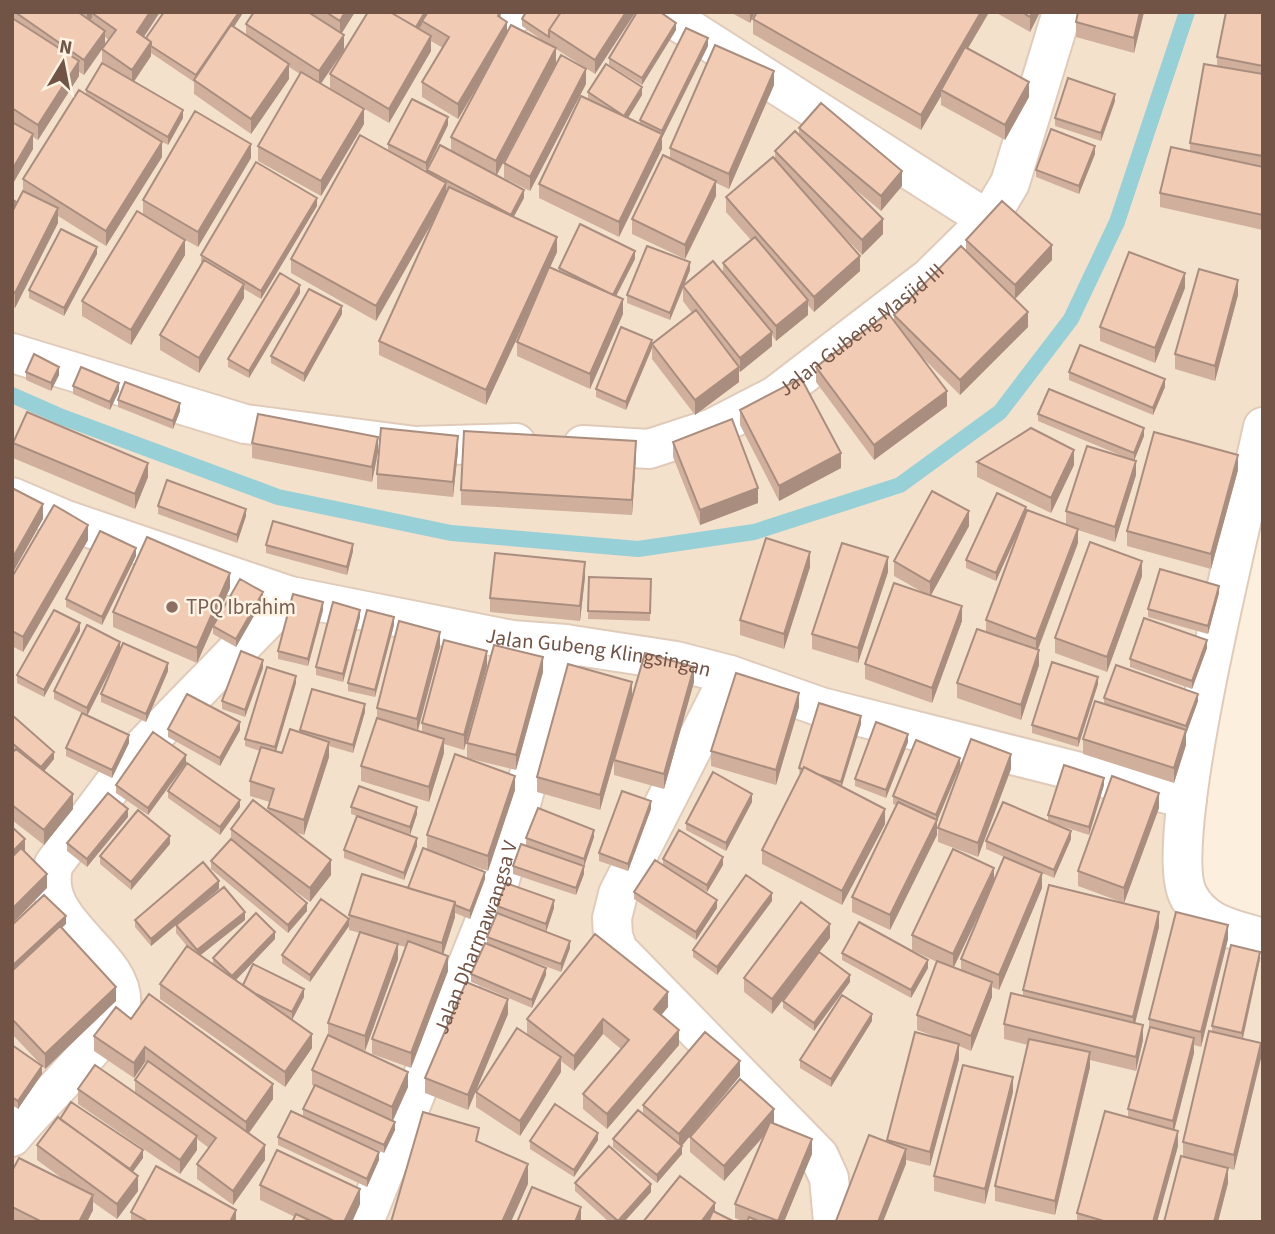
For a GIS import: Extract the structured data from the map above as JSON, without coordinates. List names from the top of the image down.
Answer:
{
  "streets": {
    "street": ["Jalan Gubeng Masjid III", "Jalan Gubeng Klingsingan", "Jalan Dharmawangsa V"]
  },
  "crossings": [
    ["Jalan Gubeng Klingsingan", "Jalan Dharmawangsa V"]
  ],
  "places": ["TPQ Ibrahim"],
  "north": "top"
}
